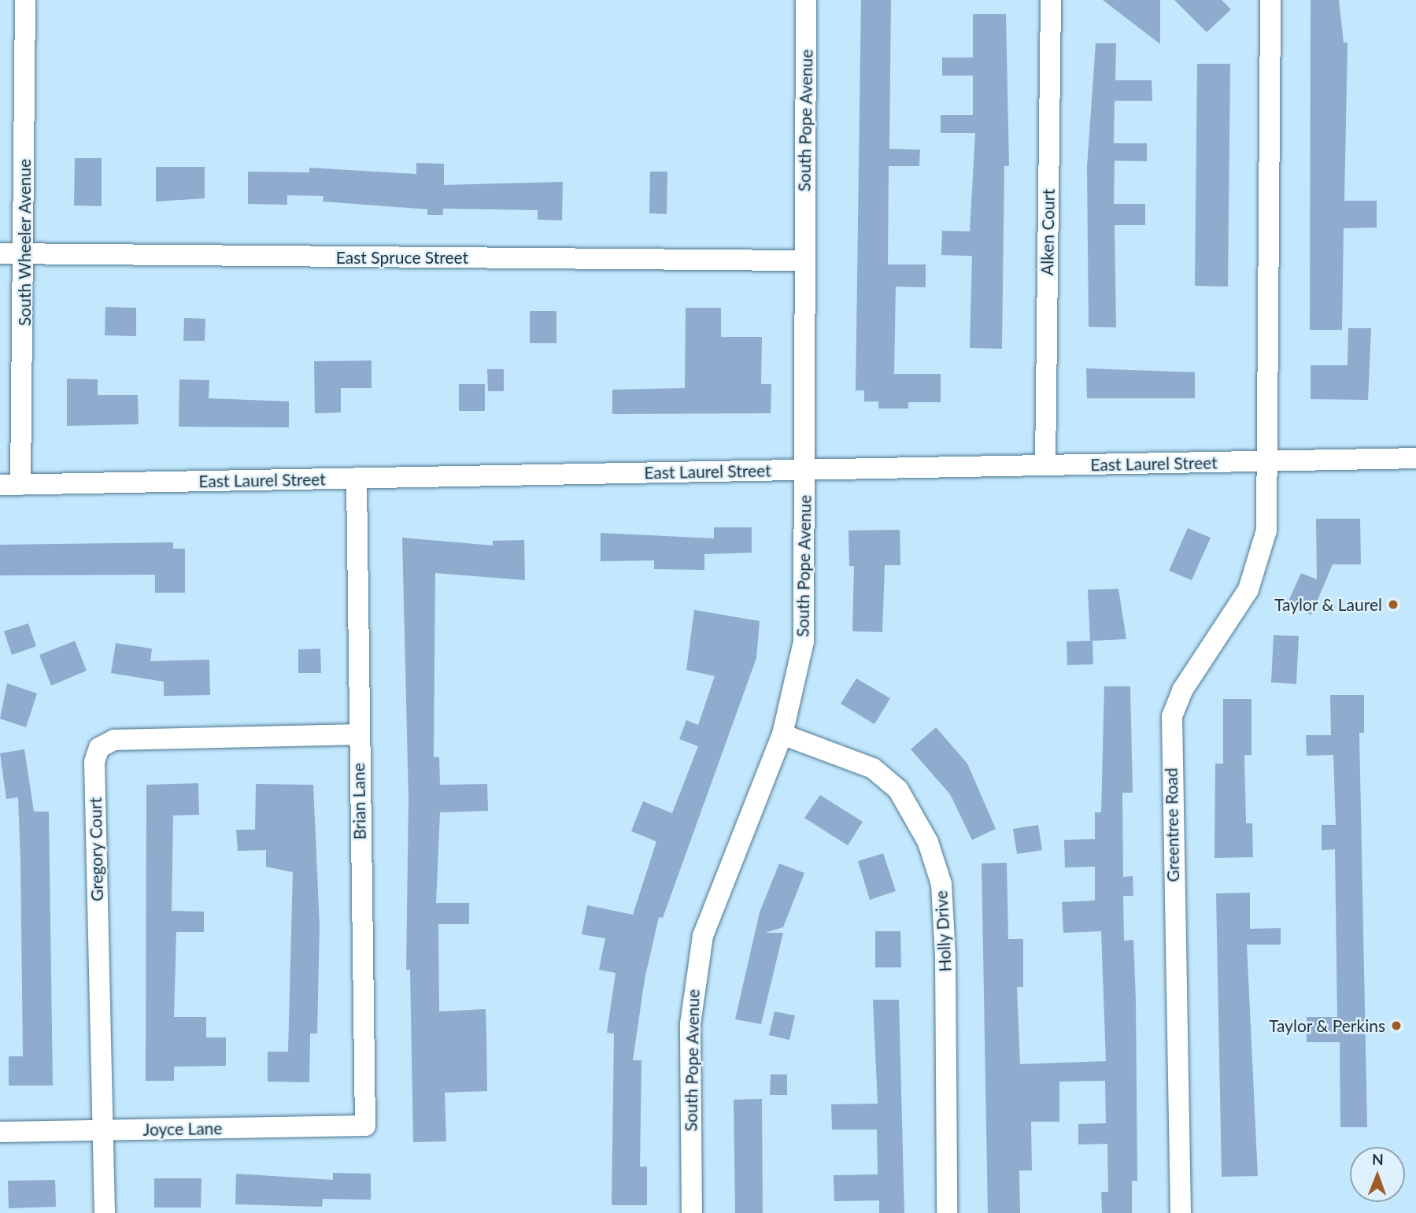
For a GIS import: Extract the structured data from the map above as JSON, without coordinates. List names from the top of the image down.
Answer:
{
  "streets": {
    "street": [
      "South Pope Avenue",
      "Alken Court",
      "South Wheeler Avenue",
      "East Spruce Street",
      "East Laurel Street",
      "Brian Lane",
      "Greentree Road",
      "Gregory Court",
      "Holly Drive",
      "Joyce Lane"
    ]
  },
  "crossings": [
    ["South Pope Avenue", "East Spruce Street"],
    ["South Pope Avenue", "East Laurel Street"],
    ["South Pope Avenue", "Holly Drive"],
    ["Alken Court", "East Laurel Street"],
    ["South Wheeler Avenue", "East Spruce Street"],
    ["South Wheeler Avenue", "East Laurel Street"],
    ["East Laurel Street", "Brian Lane"],
    ["East Laurel Street", "Greentree Road"],
    ["Brian Lane", "Gregory Court"],
    ["Brian Lane", "Joyce Lane"],
    ["Gregory Court", "Joyce Lane"]
  ],
  "places": ["Taylor & Laurel", "Taylor & Perkins"],
  "north": "top"
}
